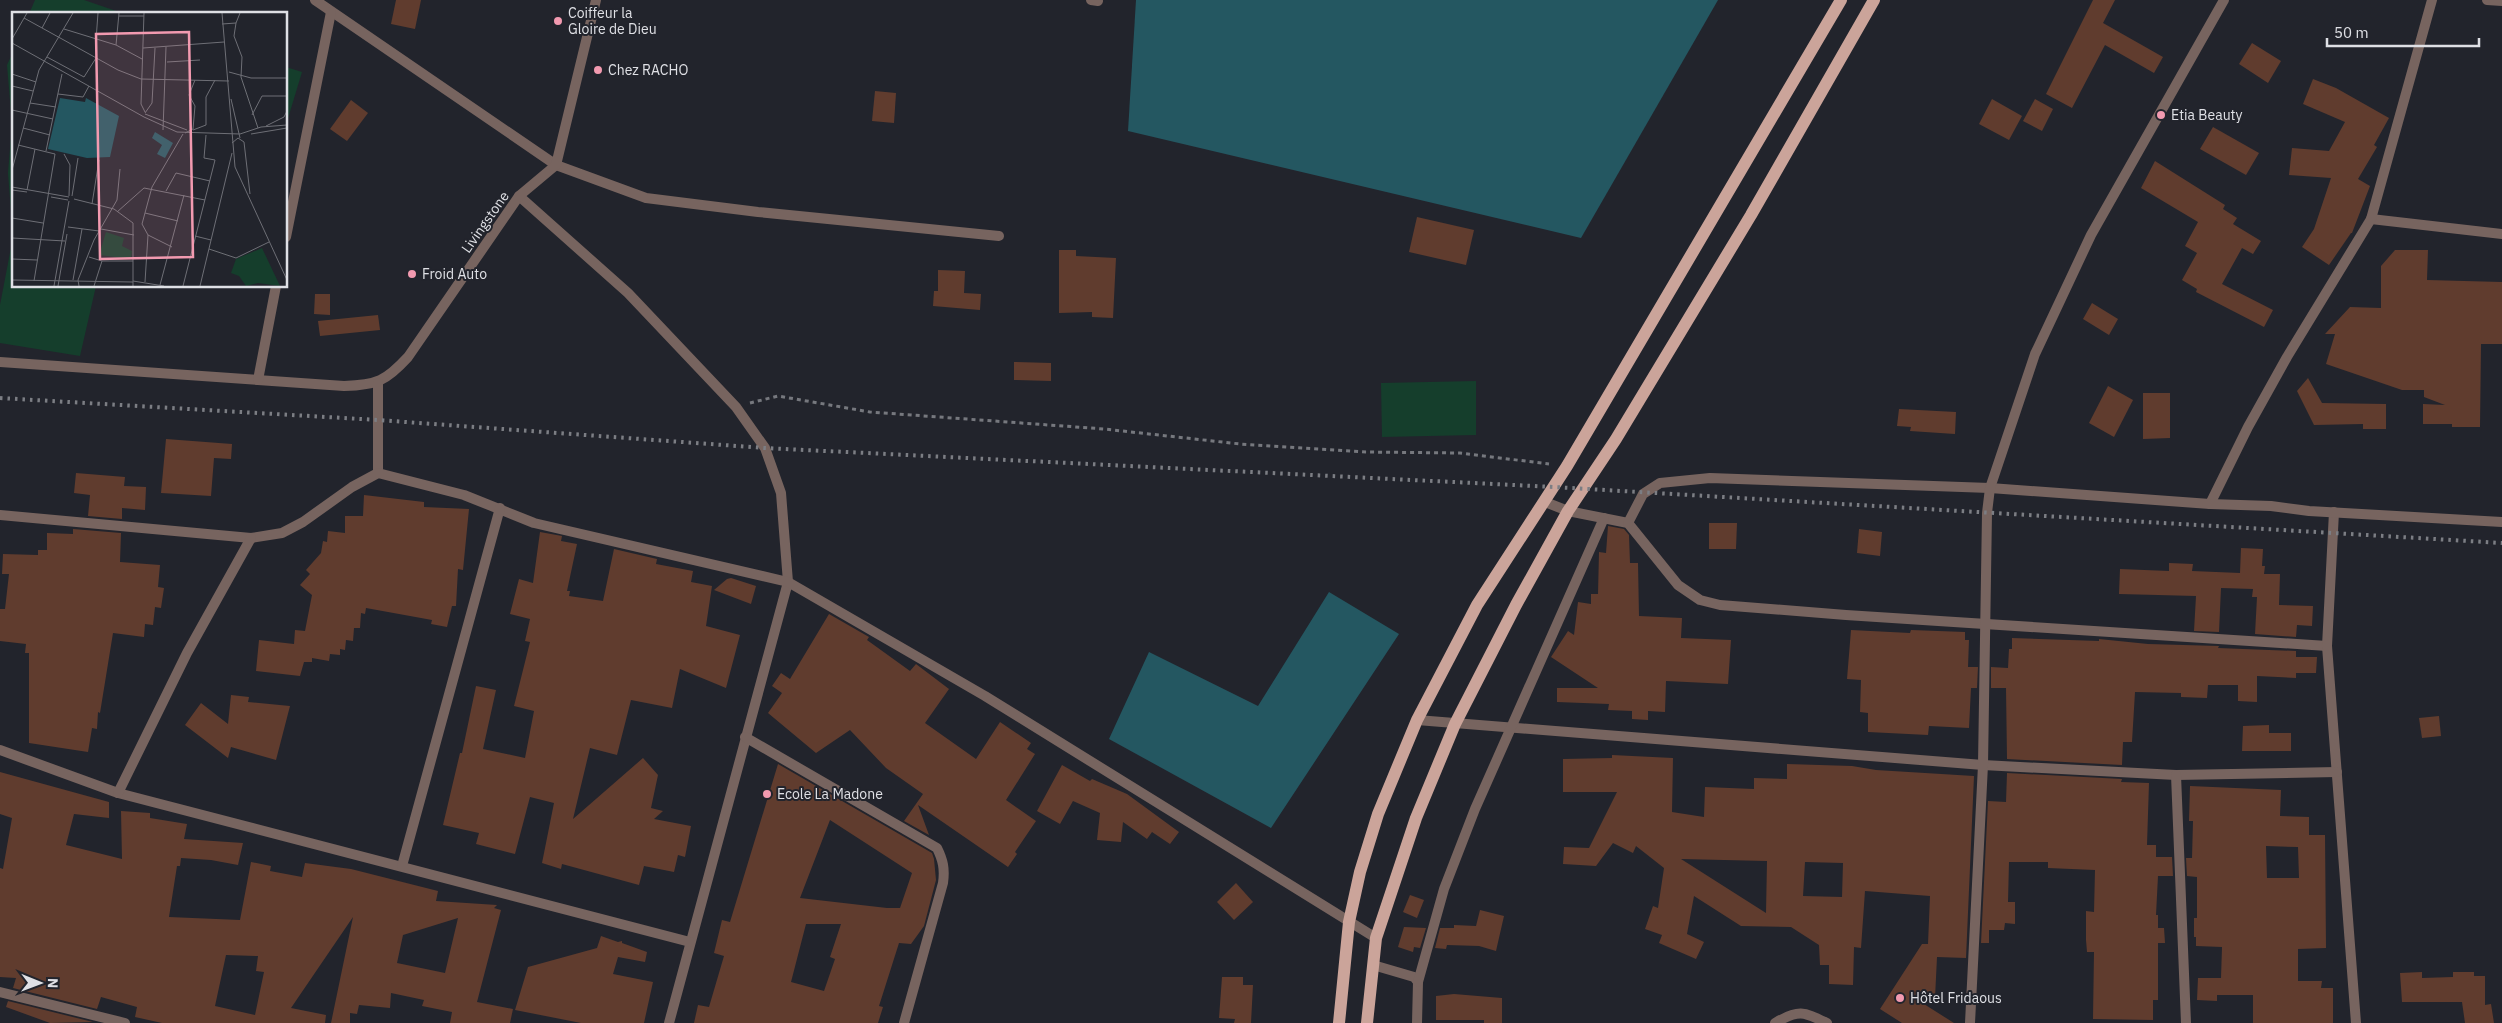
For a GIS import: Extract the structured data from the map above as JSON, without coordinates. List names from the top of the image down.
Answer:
{
  "streets": {
    "street": ["Livingstone"]
  },
  "places": [
    "Coiffeur la Gloire de Dieu",
    "Chez RACHO",
    "Etia Beauty",
    "Froid Auto",
    "Ecole La Madone",
    "Hôtel Fridaous"
  ],
  "scale_bar": "50 m",
  "north": "right"
}
